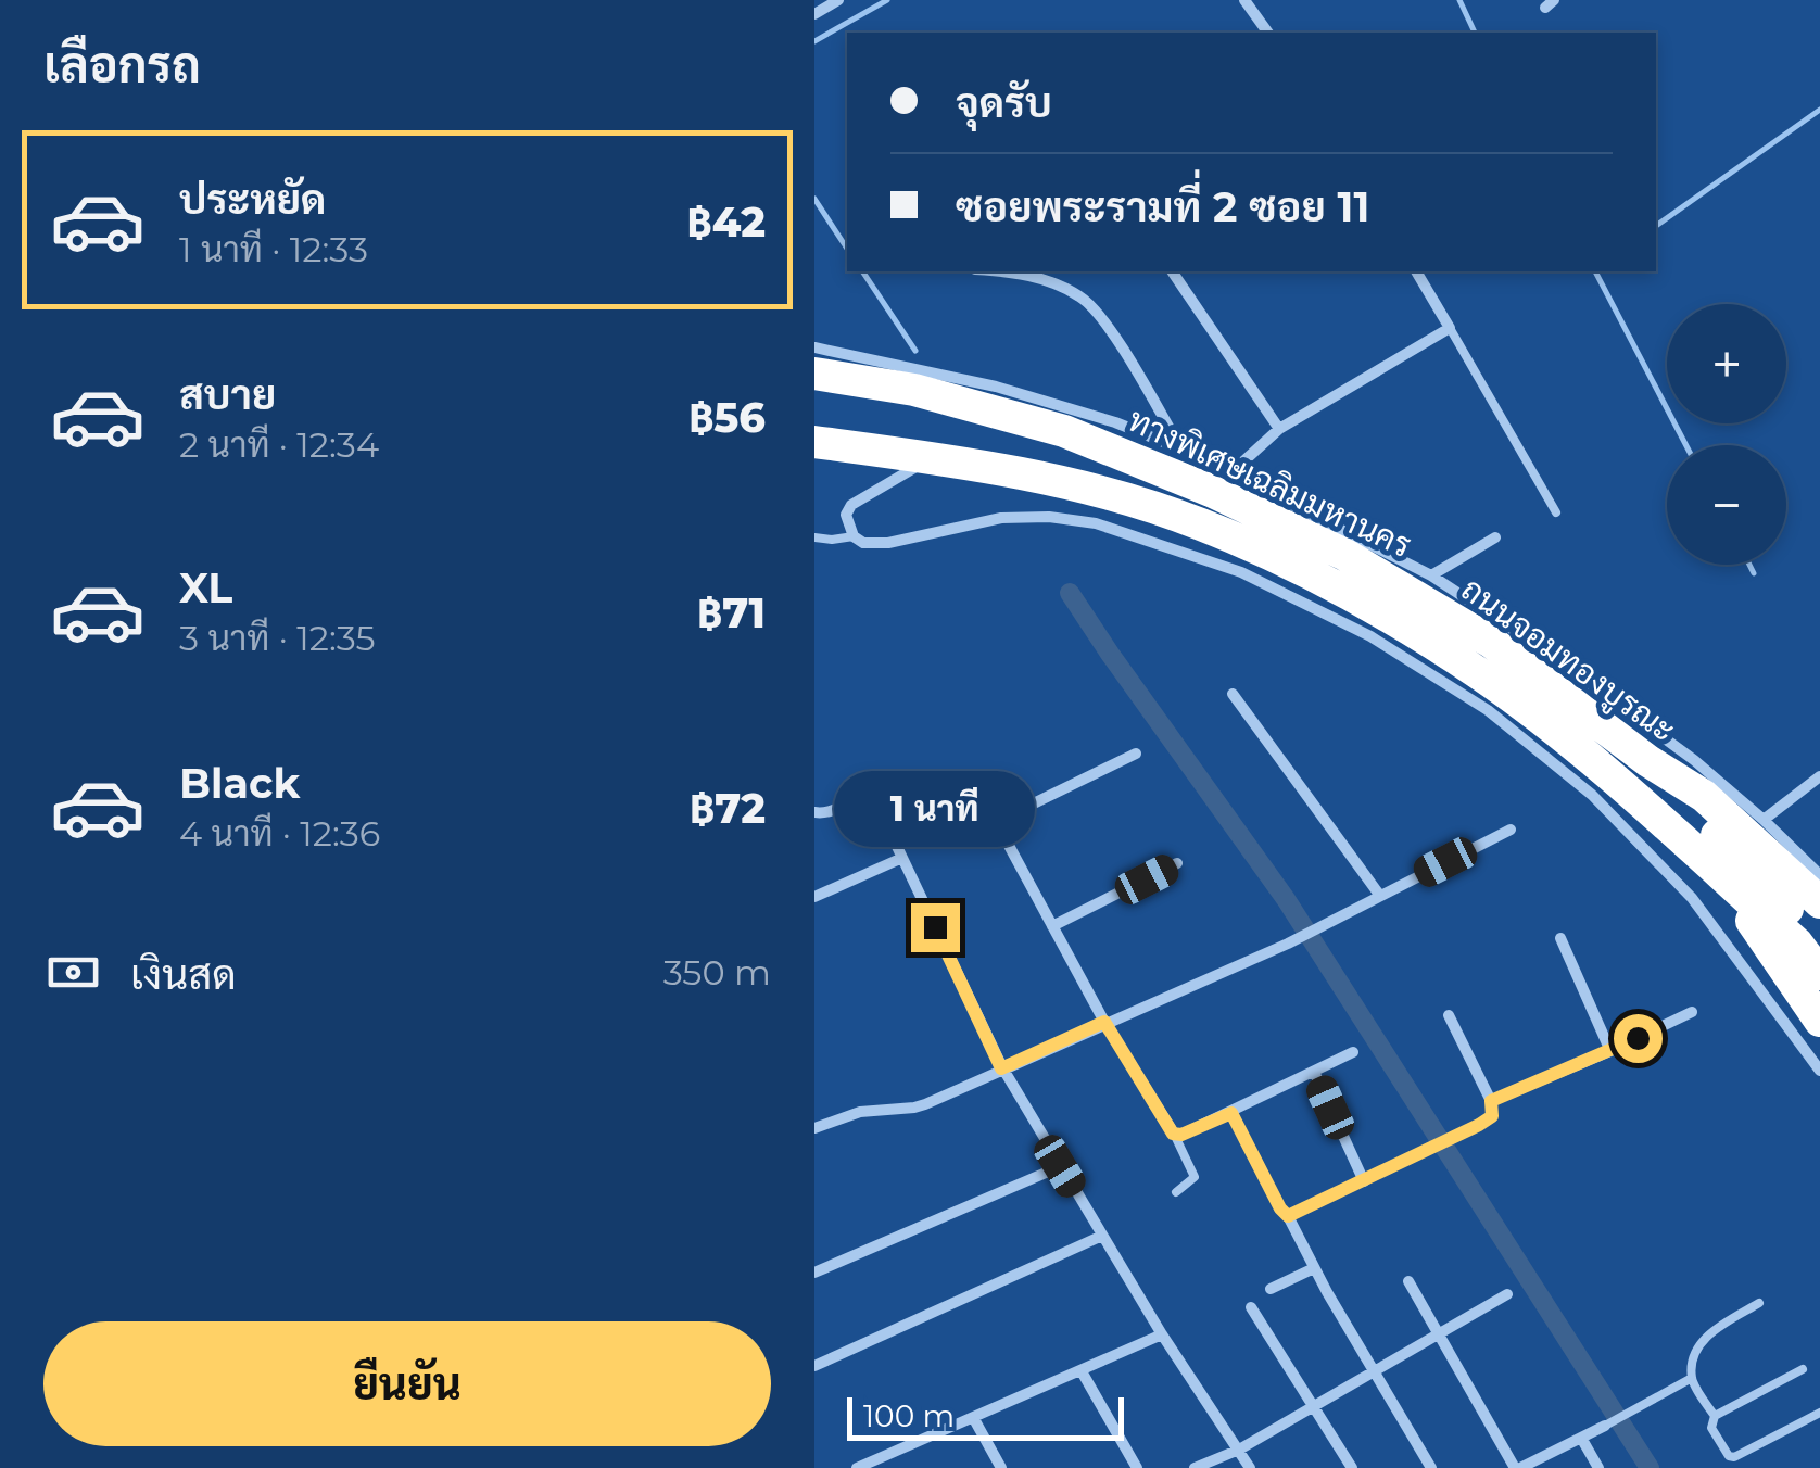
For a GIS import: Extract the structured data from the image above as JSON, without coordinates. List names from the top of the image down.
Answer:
{
  "streets": {
    "highway": ["ทางพิเศษเฉลิมมหานคร"],
    "street": ["ถนนจอมทองบูรณะ"]
  },
  "crossings": [
    ["ทางพิเศษเฉลิมมหานคร", "ถนนจอมทองบูรณะ"]
  ],
  "scale_bar": "100 m",
  "page": {
    "heading": "เลือกรถ",
    "banner": ["จุดรับ", "ซอยพระรามที่ 2 ซอย 11"],
    "list": [
      {
        "name": "ประหยัด",
        "note": "1 นาที · 12:33",
        "value": "฿42"
      },
      {
        "name": "สบาย",
        "note": "2 นาที · 12:34",
        "value": "฿56"
      },
      {
        "name": "XL",
        "note": "3 นาที · 12:35",
        "value": "฿71"
      },
      {
        "name": "Black",
        "note": "4 นาที · 12:36",
        "value": "฿72"
      }
    ],
    "map_buttons": ["+", "−"],
    "bubble": "1 นาที",
    "pay": ["เงินสด", "350 m"],
    "buttons": "ยืนยัน",
    "scale": "100 m"
  }
}
